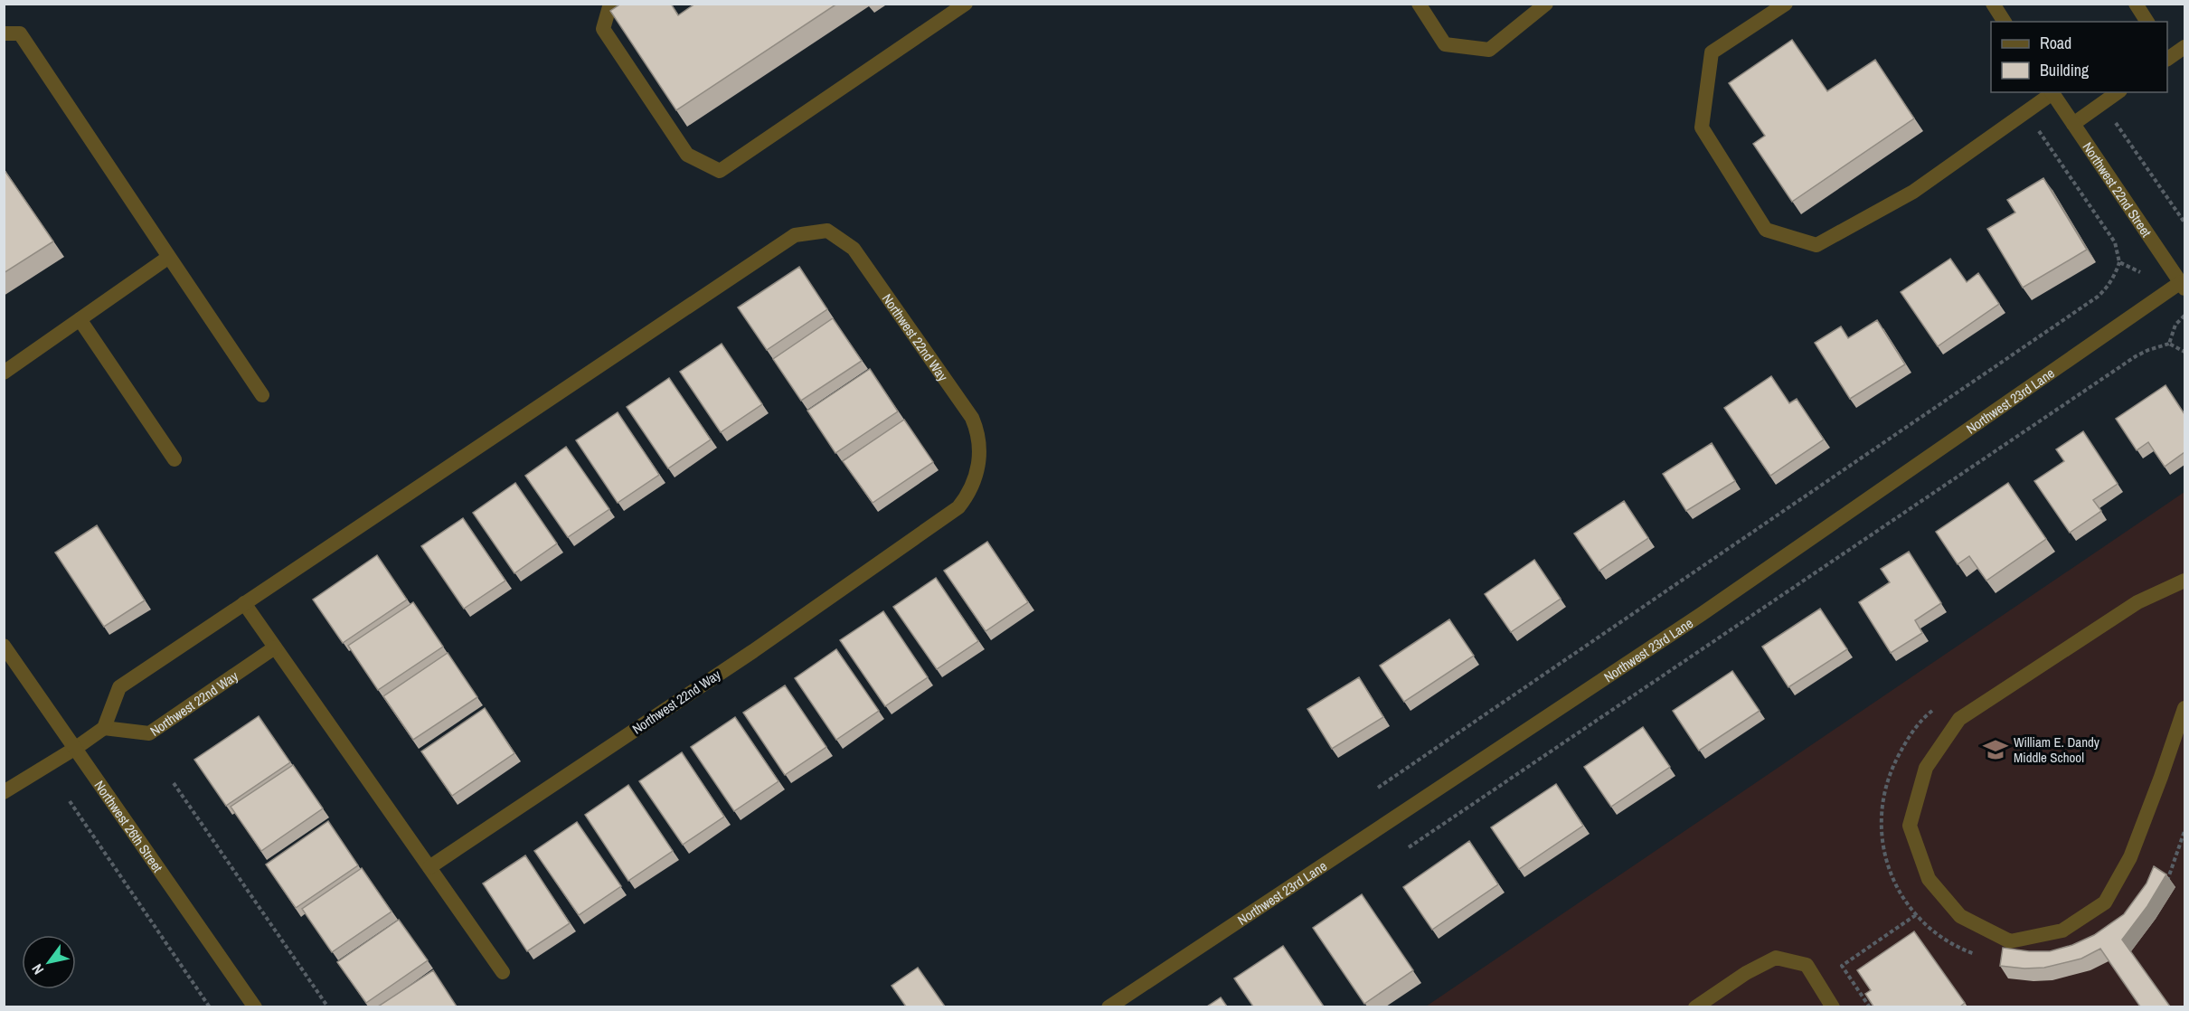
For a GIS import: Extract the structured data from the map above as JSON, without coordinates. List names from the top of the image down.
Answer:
{
  "streets": {
    "street": [
      "Northwest 22nd Street",
      "Northwest 22nd Way",
      "Northwest 23rd Lane",
      "Northwest 26th Street"
    ]
  },
  "crossings": [
    ["Northwest 22nd Street", "Northwest 23rd Lane"]
  ],
  "places": {
    "school or university": ["William E. Dandy Middle School"]
  },
  "legend": ["Road", "Building"],
  "north": "bottom left"
}
